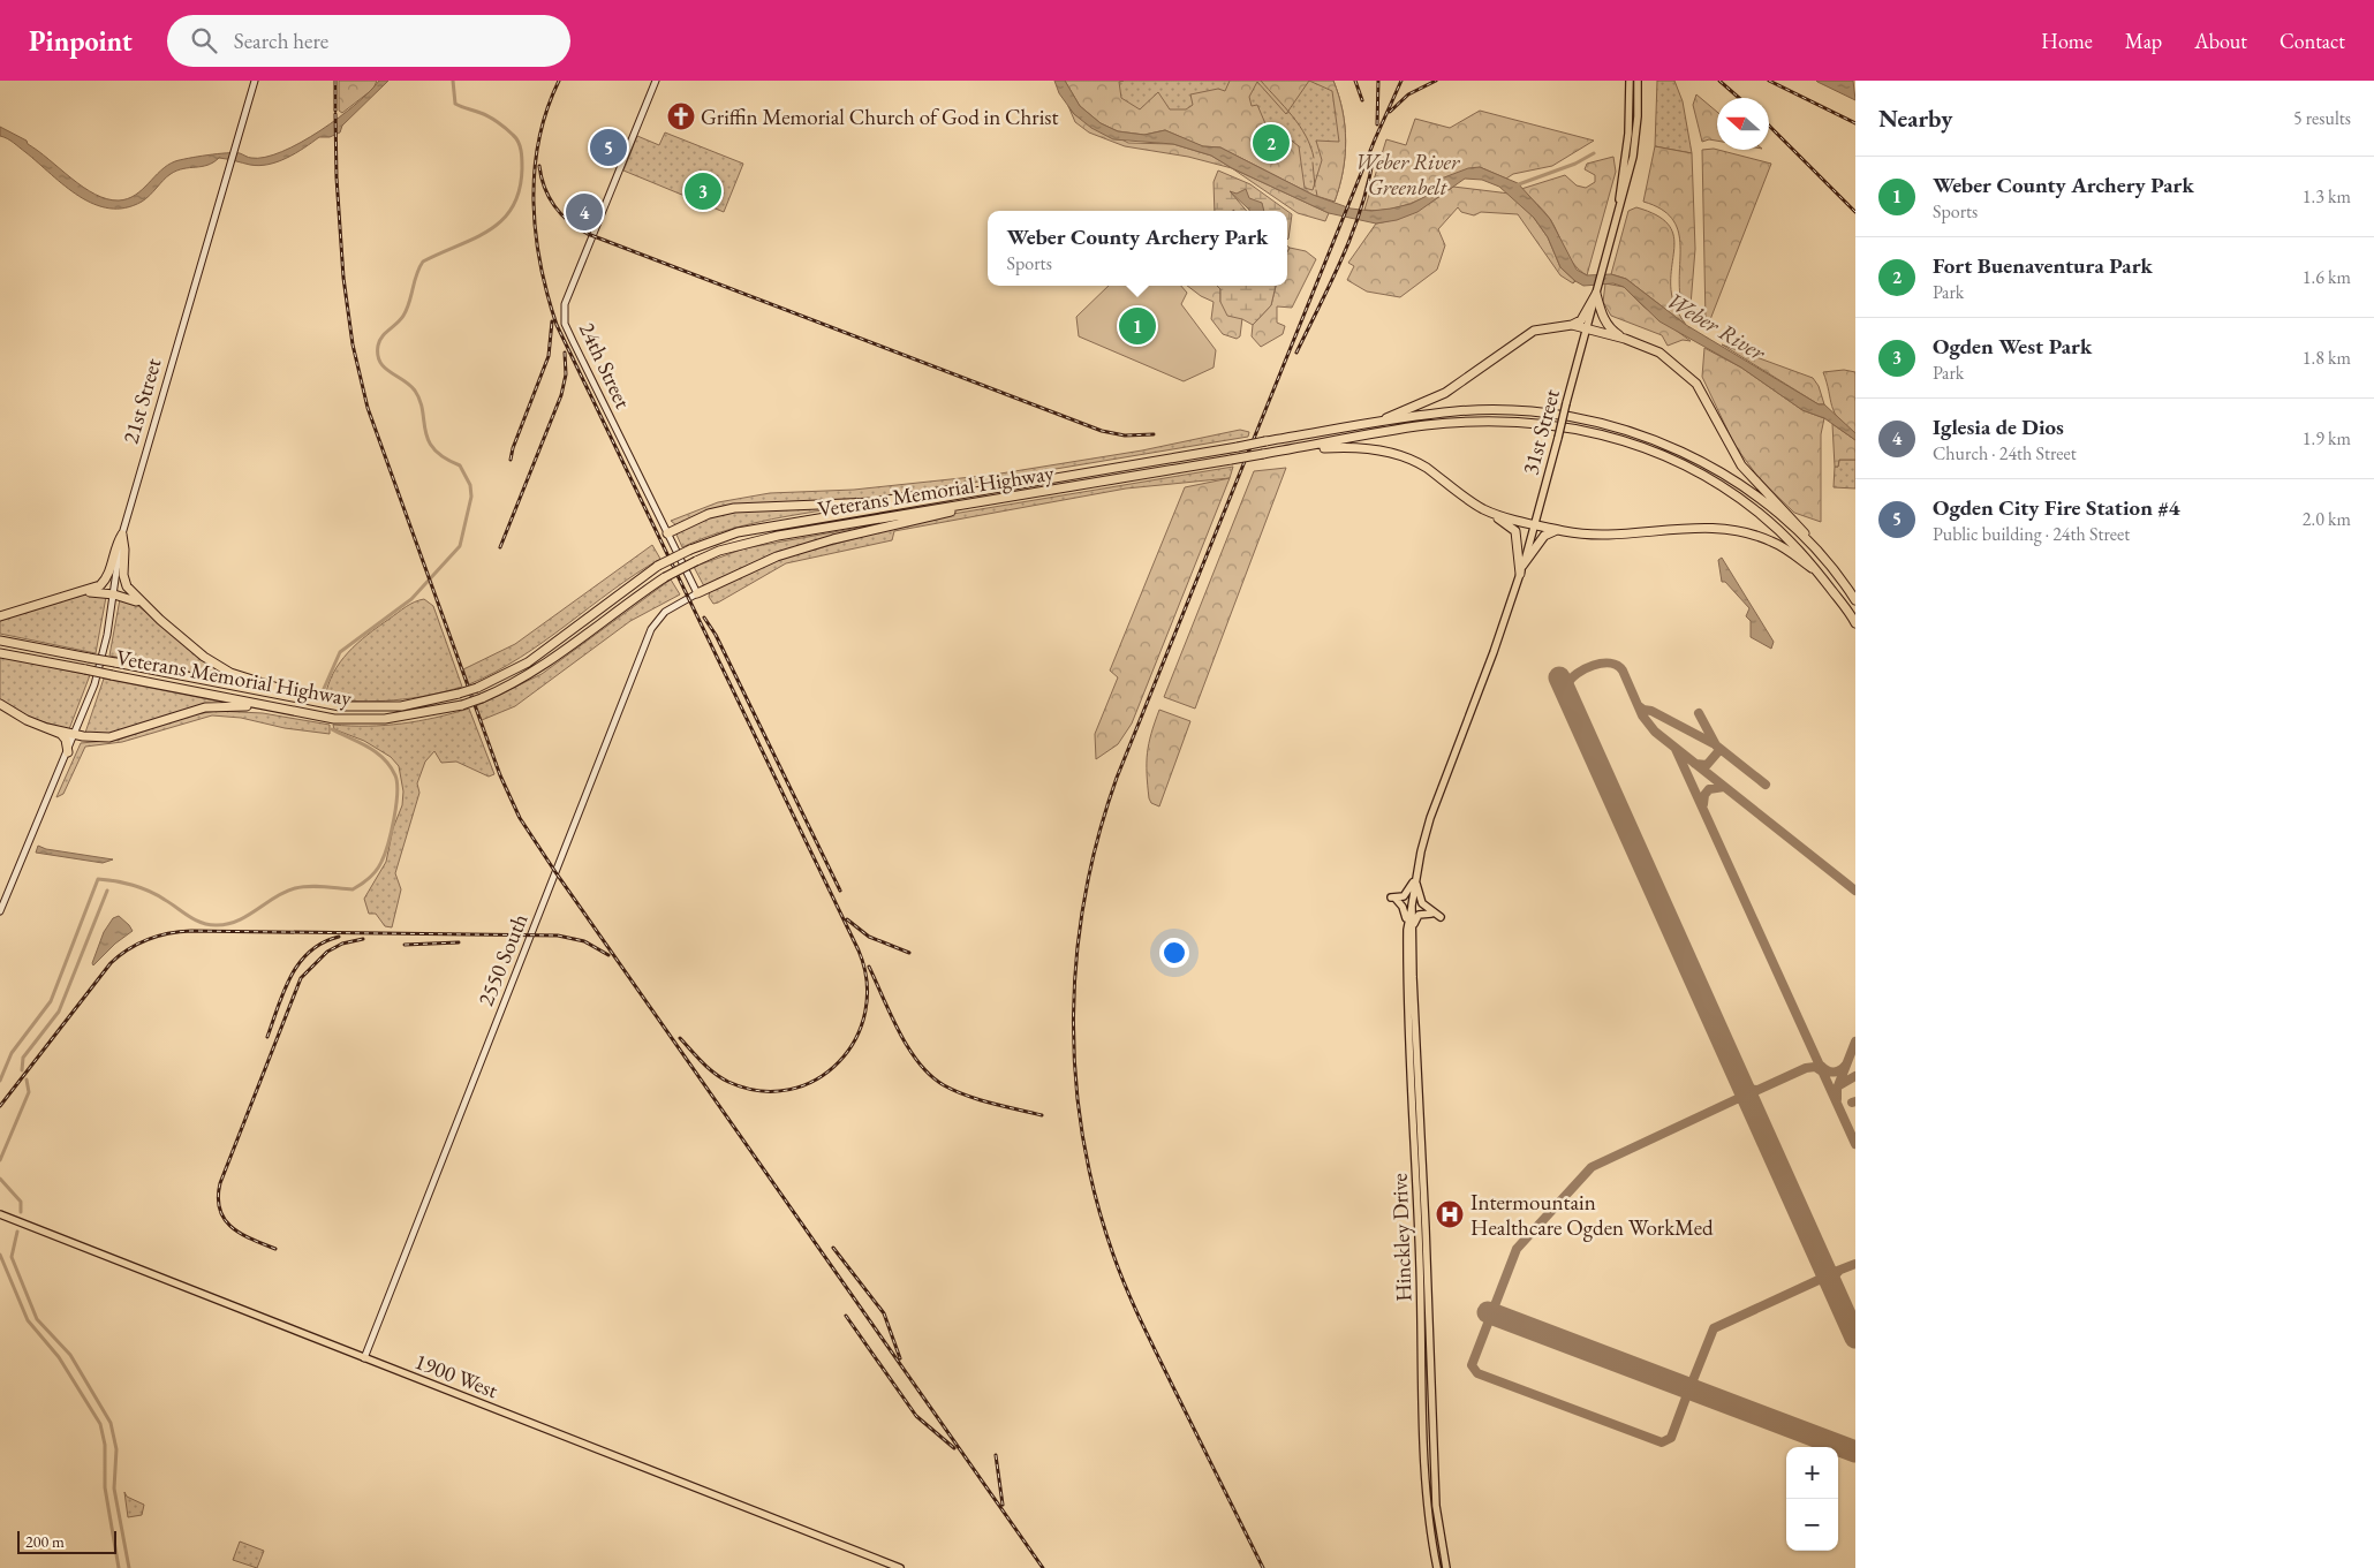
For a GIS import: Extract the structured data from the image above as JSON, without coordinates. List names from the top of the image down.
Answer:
{
  "streets": {
    "highway": ["Veterans Memorial Highway"],
    "main road": [
      "24th Street",
      "21st Street",
      "31st Street",
      "2550 South",
      "Hinckley Drive",
      "1900 West"
    ]
  },
  "crossings": [
    ["24th Street", "2550 South"],
    ["31st Street", "Hinckley Drive"],
    ["2550 South", "1900 West"]
  ],
  "water": ["Weber River"],
  "parks": ["Weber River Greenbelt"],
  "places": {
    "church": ["Griffin Memorial Church of God in Christ"],
    "hospital": ["Intermountain Healthcare Ogden WorkMed"]
  },
  "scale_bar": "200 m",
  "north": "left",
  "page": {
    "header": "Pinpoint",
    "search": "Search here",
    "nav": [
      "Home",
      "Map",
      "About",
      "Contact"
    ],
    "heading": ["Nearby", "5 results"],
    "pins": [
      "2",
      "5",
      "3",
      "4",
      "1"
    ],
    "list": [
      {
        "mark": "1",
        "name": "Weber County Archery Park",
        "note": "Sports",
        "value": "1.3 km"
      },
      {
        "mark": "2",
        "name": "Fort Buenaventura Park",
        "note": "Park",
        "value": "1.6 km"
      },
      {
        "mark": "3",
        "name": "Ogden West Park",
        "note": "Park",
        "value": "1.8 km"
      },
      {
        "mark": "4",
        "name": "Iglesia de Dios",
        "note": "Church · 24th Street",
        "value": "1.9 km"
      },
      {
        "mark": "5",
        "name": "Ogden City Fire Station #4",
        "note": "Public building · 24th Street",
        "value": "2.0 km"
      }
    ],
    "popup": ["Weber County Archery Park", "Sports"],
    "map_buttons": ["+", "−"],
    "scale": "200 m"
  }
}
